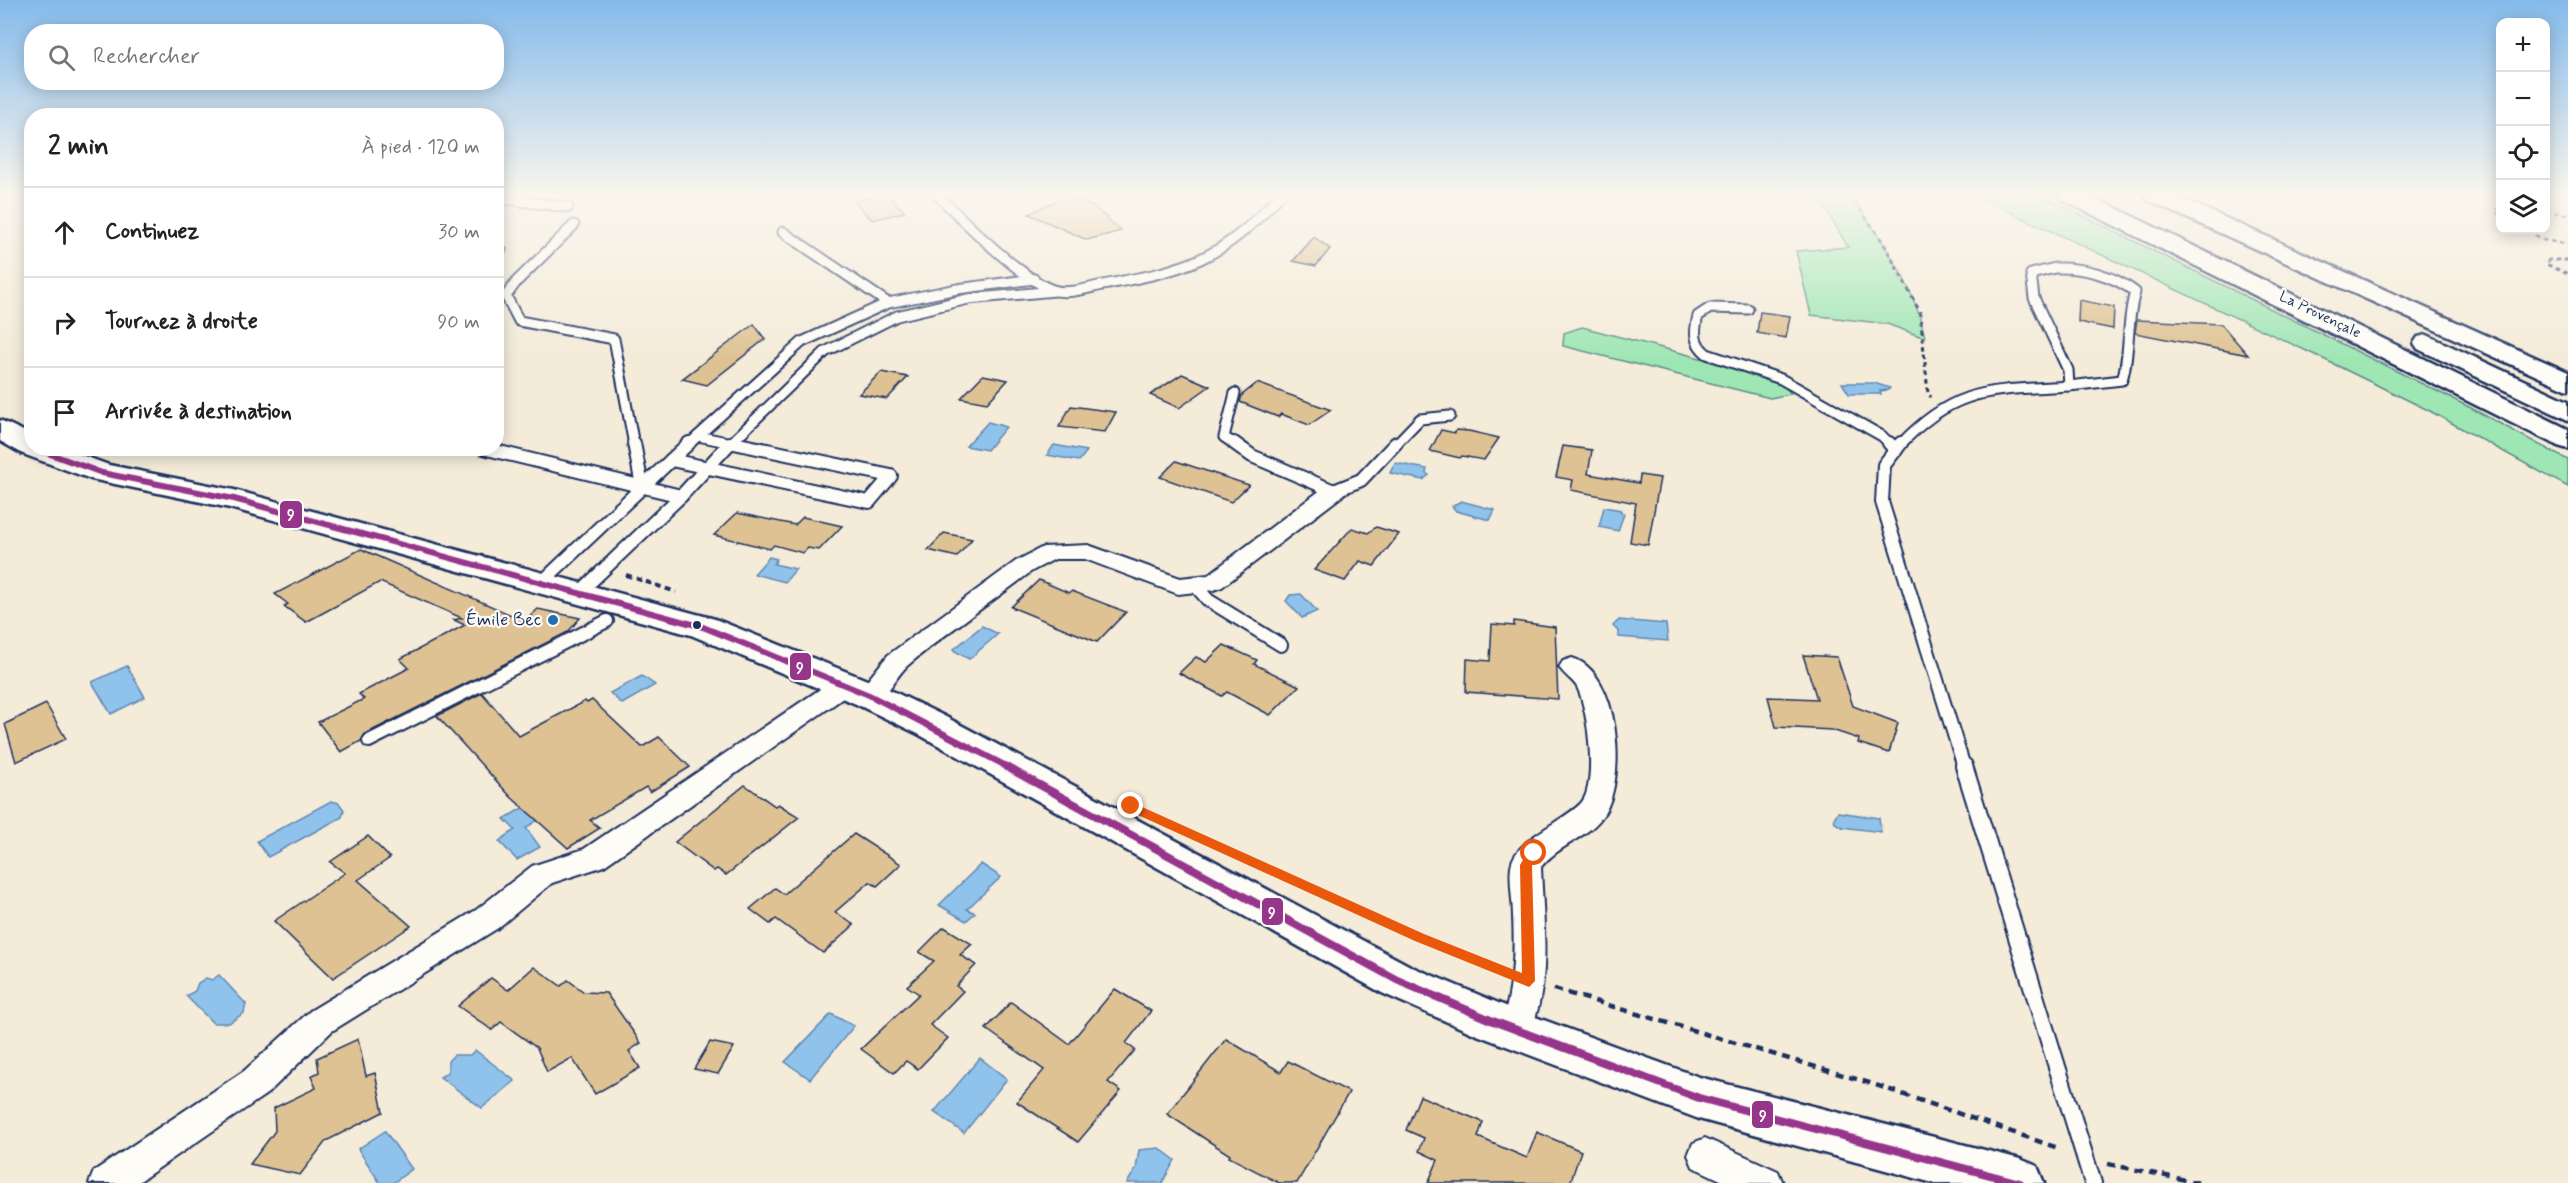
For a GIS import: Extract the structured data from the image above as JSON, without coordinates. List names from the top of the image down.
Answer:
{
  "streets": {
    "main road": ["La Provençale"]
  },
  "places": ["Émile Bec"],
  "lines": ["transit line 9"],
  "page": {
    "map_buttons": ["+", "−"],
    "search": "Rechercher",
    "heading": ["2 min", "À pied · 120 m"],
    "list": [
      ["Continuez", "30 m"],
      ["Tournez à droite", "90 m"],
      "Arrivée à destination"
    ]
  }
}
